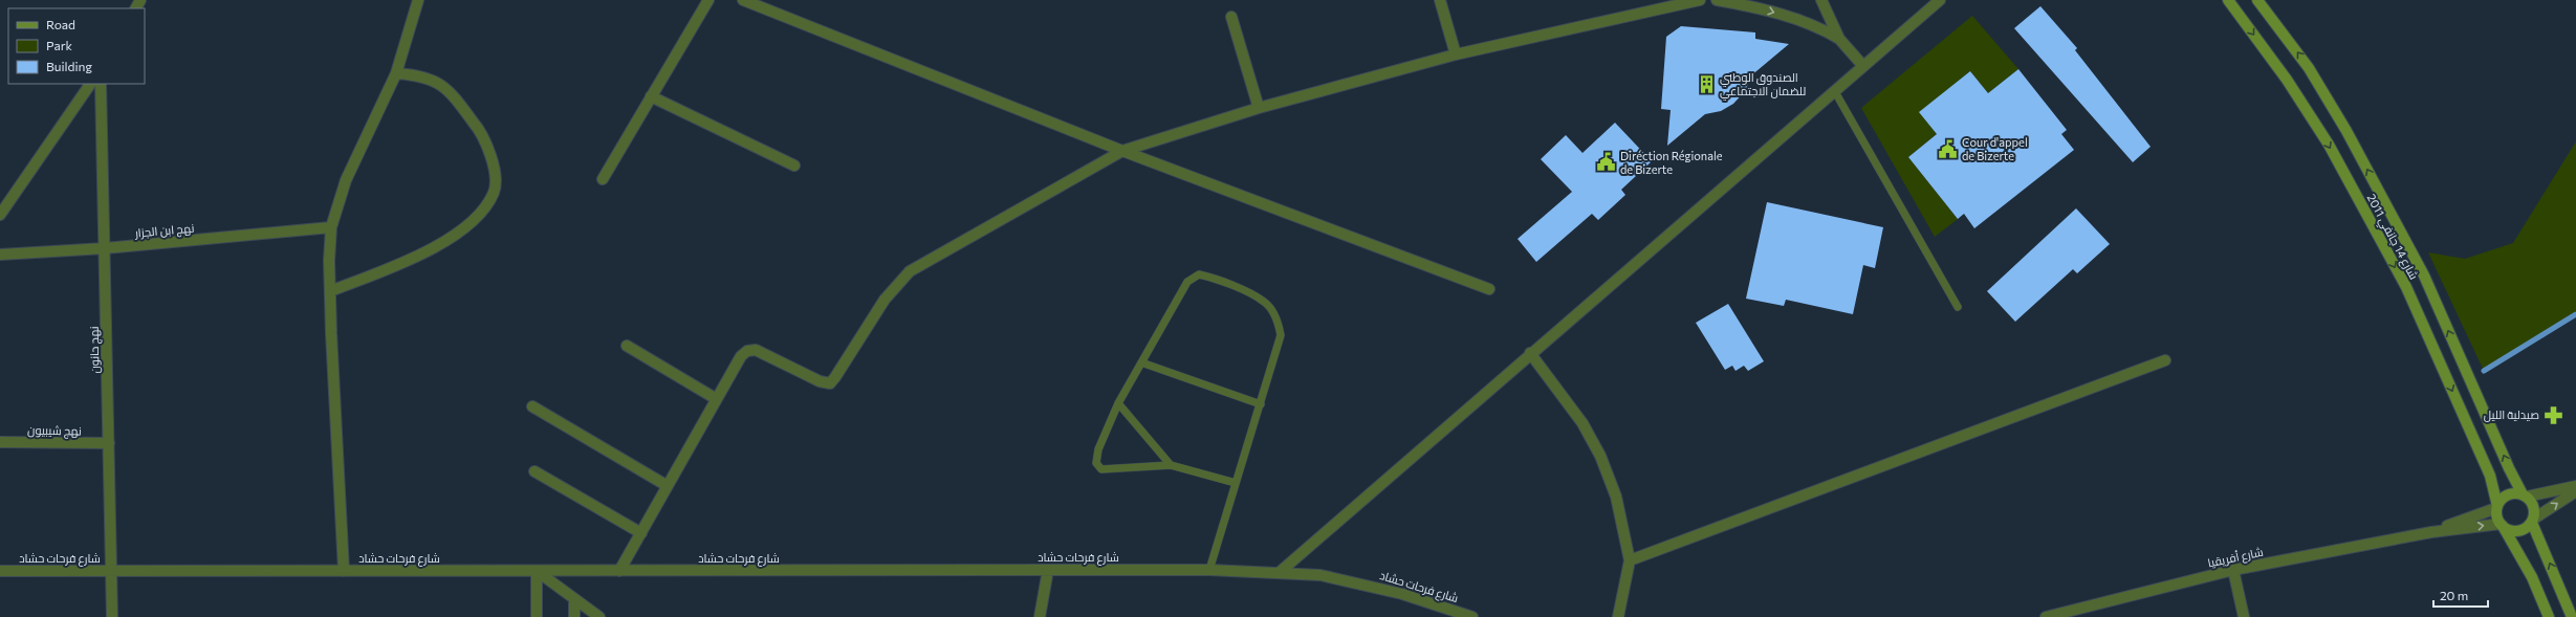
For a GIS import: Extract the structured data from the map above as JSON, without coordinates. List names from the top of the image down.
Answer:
{
  "streets": {
    "main road": ["شارع 14 جانفي 2011"],
    "street": [
      "نهج ابن الجزار",
      "نهج حانون",
      "نهج شيبيون",
      "شارع فرحات حشاد",
      "شارع أفريقيا"
    ]
  },
  "crossings": [
    ["نهج ابن الجزار", "نهج حانون"],
    ["شارع 14 جانفي 2011", "شارع أفريقيا"],
    ["نهج حانون", "نهج شيبيون"],
    ["نهج حانون", "شارع فرحات حشاد"]
  ],
  "places": {
    "building": ["الصندوق الوطني للضمان الاجتماعي"],
    "public building": ["Cour d'appel de Bizerte", "Diréction Régionale de Bizerte"],
    "pharmacy": ["صيدلية الليل"]
  },
  "legend": ["Road", "Park", "Building"],
  "scale_bar": "20 m"
}
